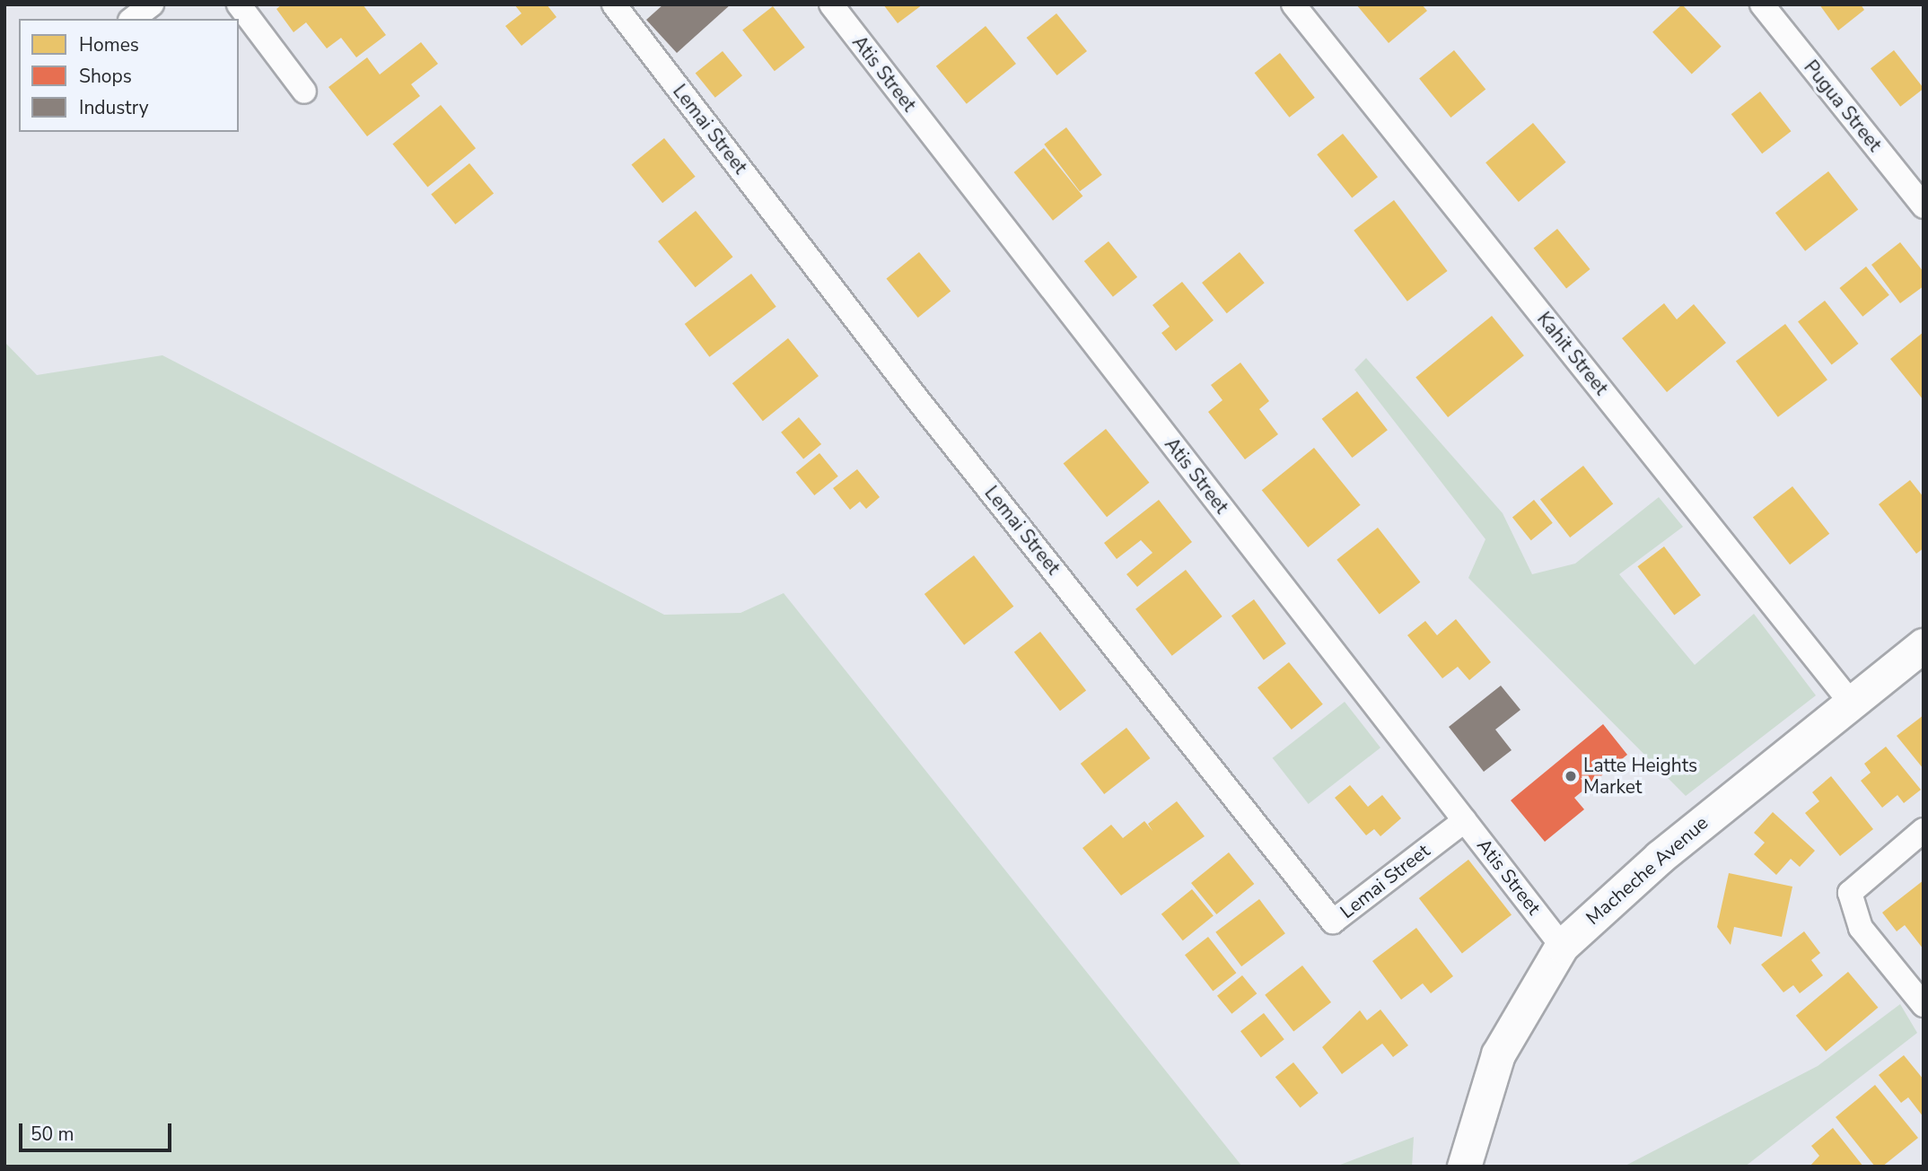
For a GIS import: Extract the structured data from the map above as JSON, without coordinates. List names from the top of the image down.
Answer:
{
  "streets": {
    "main road": ["Macheche Avenue"],
    "street": [
      "Atis Street",
      "Pugua Street",
      "Lemai Street",
      "Kahit Street"
    ]
  },
  "crossings": [
    ["Atis Street", "Lemai Street"],
    ["Atis Street", "Macheche Avenue"],
    ["Kahit Street", "Macheche Avenue"]
  ],
  "places": ["Latte Heights Market"],
  "legend": ["Homes", "Shops", "Industry"],
  "scale_bar": "50 m"
}
